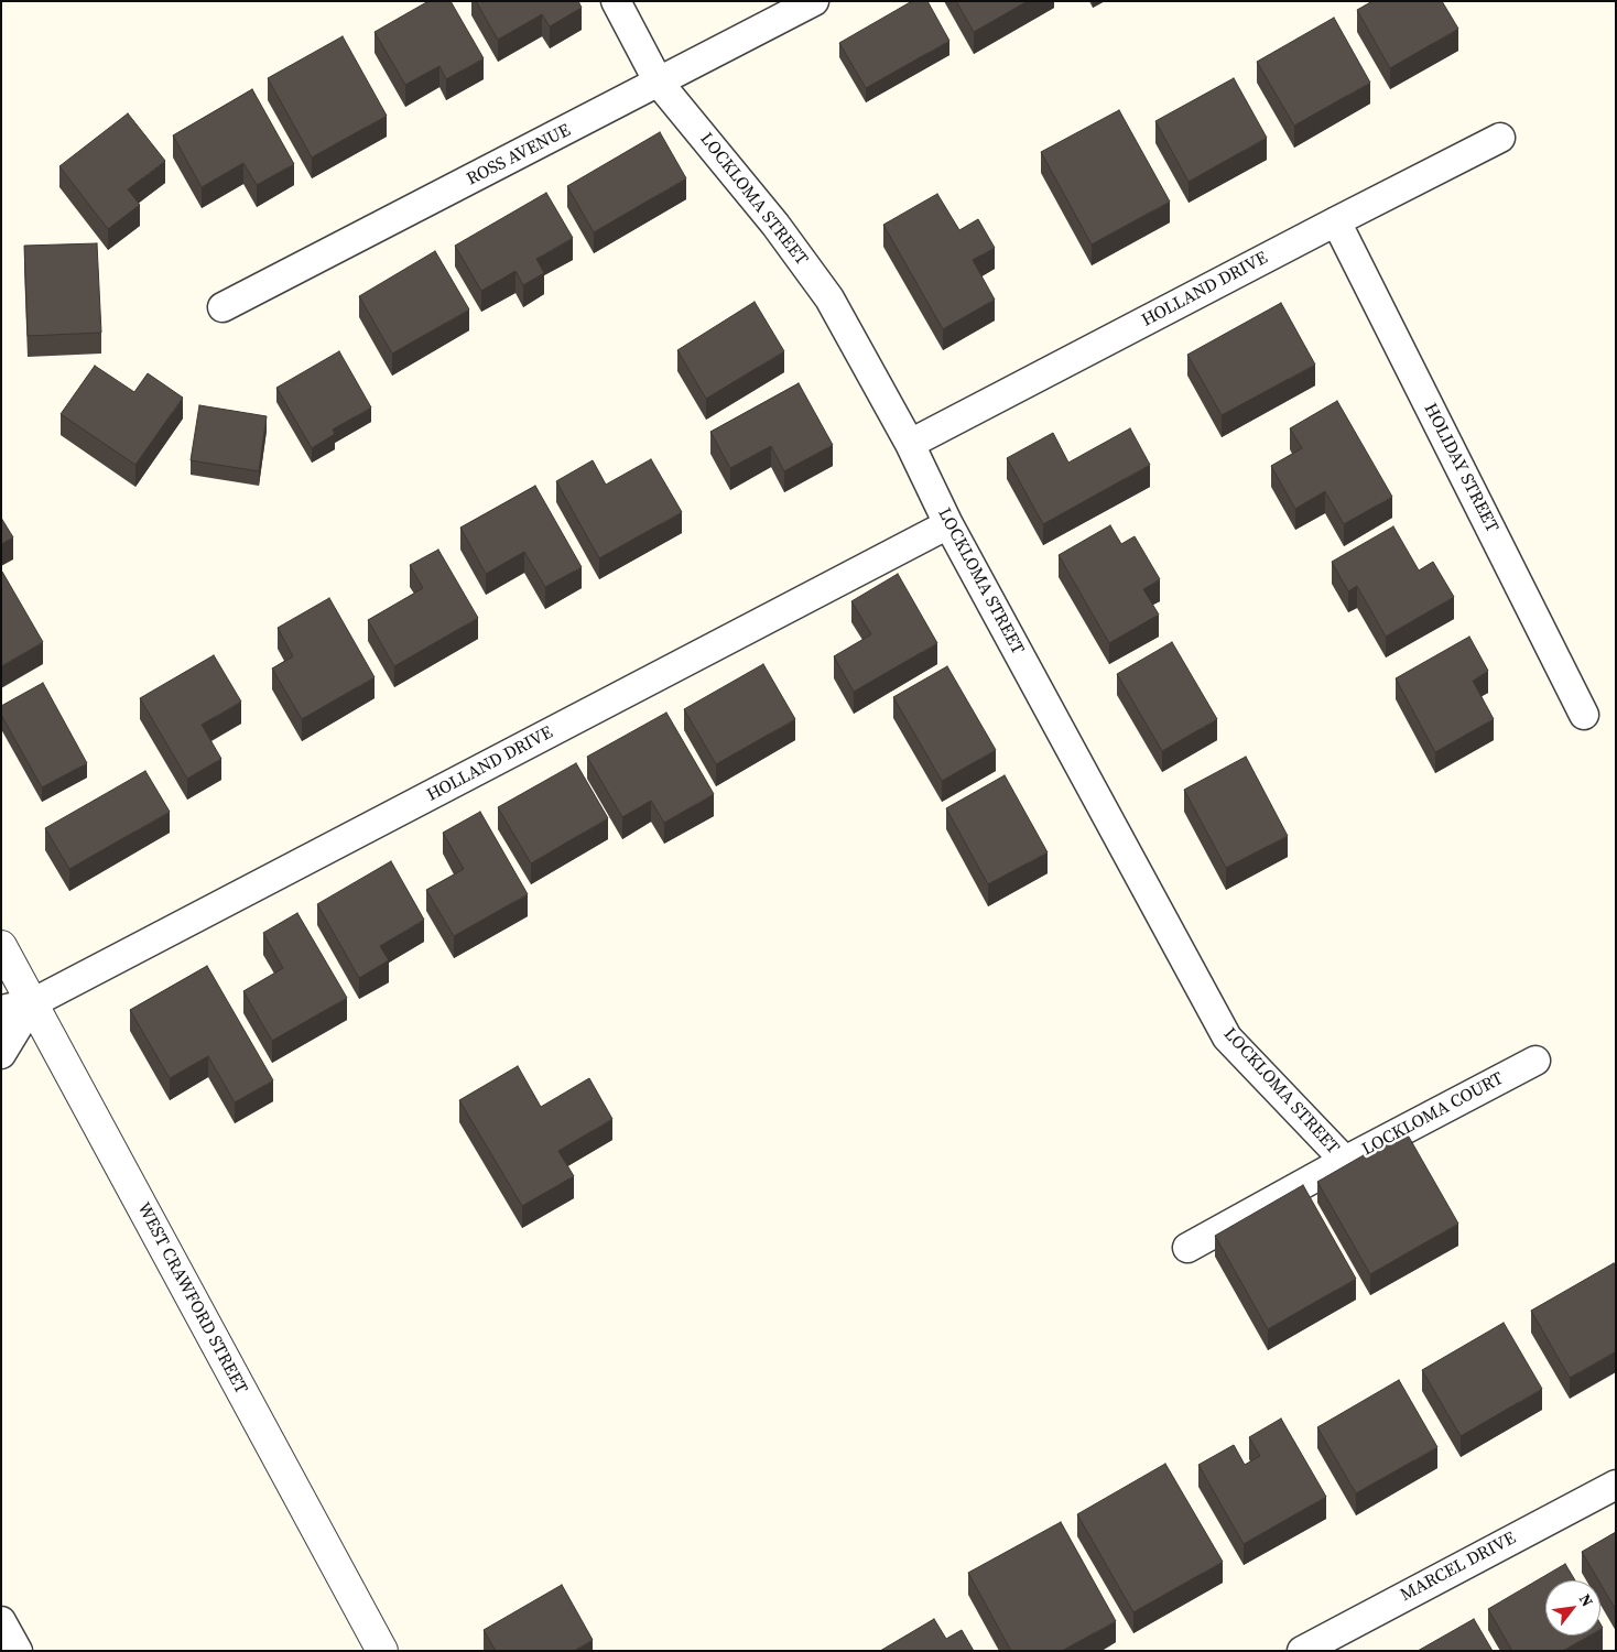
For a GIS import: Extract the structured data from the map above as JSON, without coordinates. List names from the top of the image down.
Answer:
{
  "streets": {
    "street": [
      "ROSS AVENUE",
      "LOCKLOMA STREET",
      "HOLLAND DRIVE",
      "HOLIDAY STREET",
      "LOCKLOMA COURT",
      "WEST CRAWFORD STREET",
      "MARCEL DRIVE"
    ]
  },
  "crossings": [
    ["ROSS AVENUE", "LOCKLOMA STREET"],
    ["LOCKLOMA STREET", "HOLLAND DRIVE"],
    ["LOCKLOMA STREET", "LOCKLOMA COURT"],
    ["HOLLAND DRIVE", "HOLIDAY STREET"],
    ["HOLLAND DRIVE", "WEST CRAWFORD STREET"]
  ],
  "north": "top right"
}
